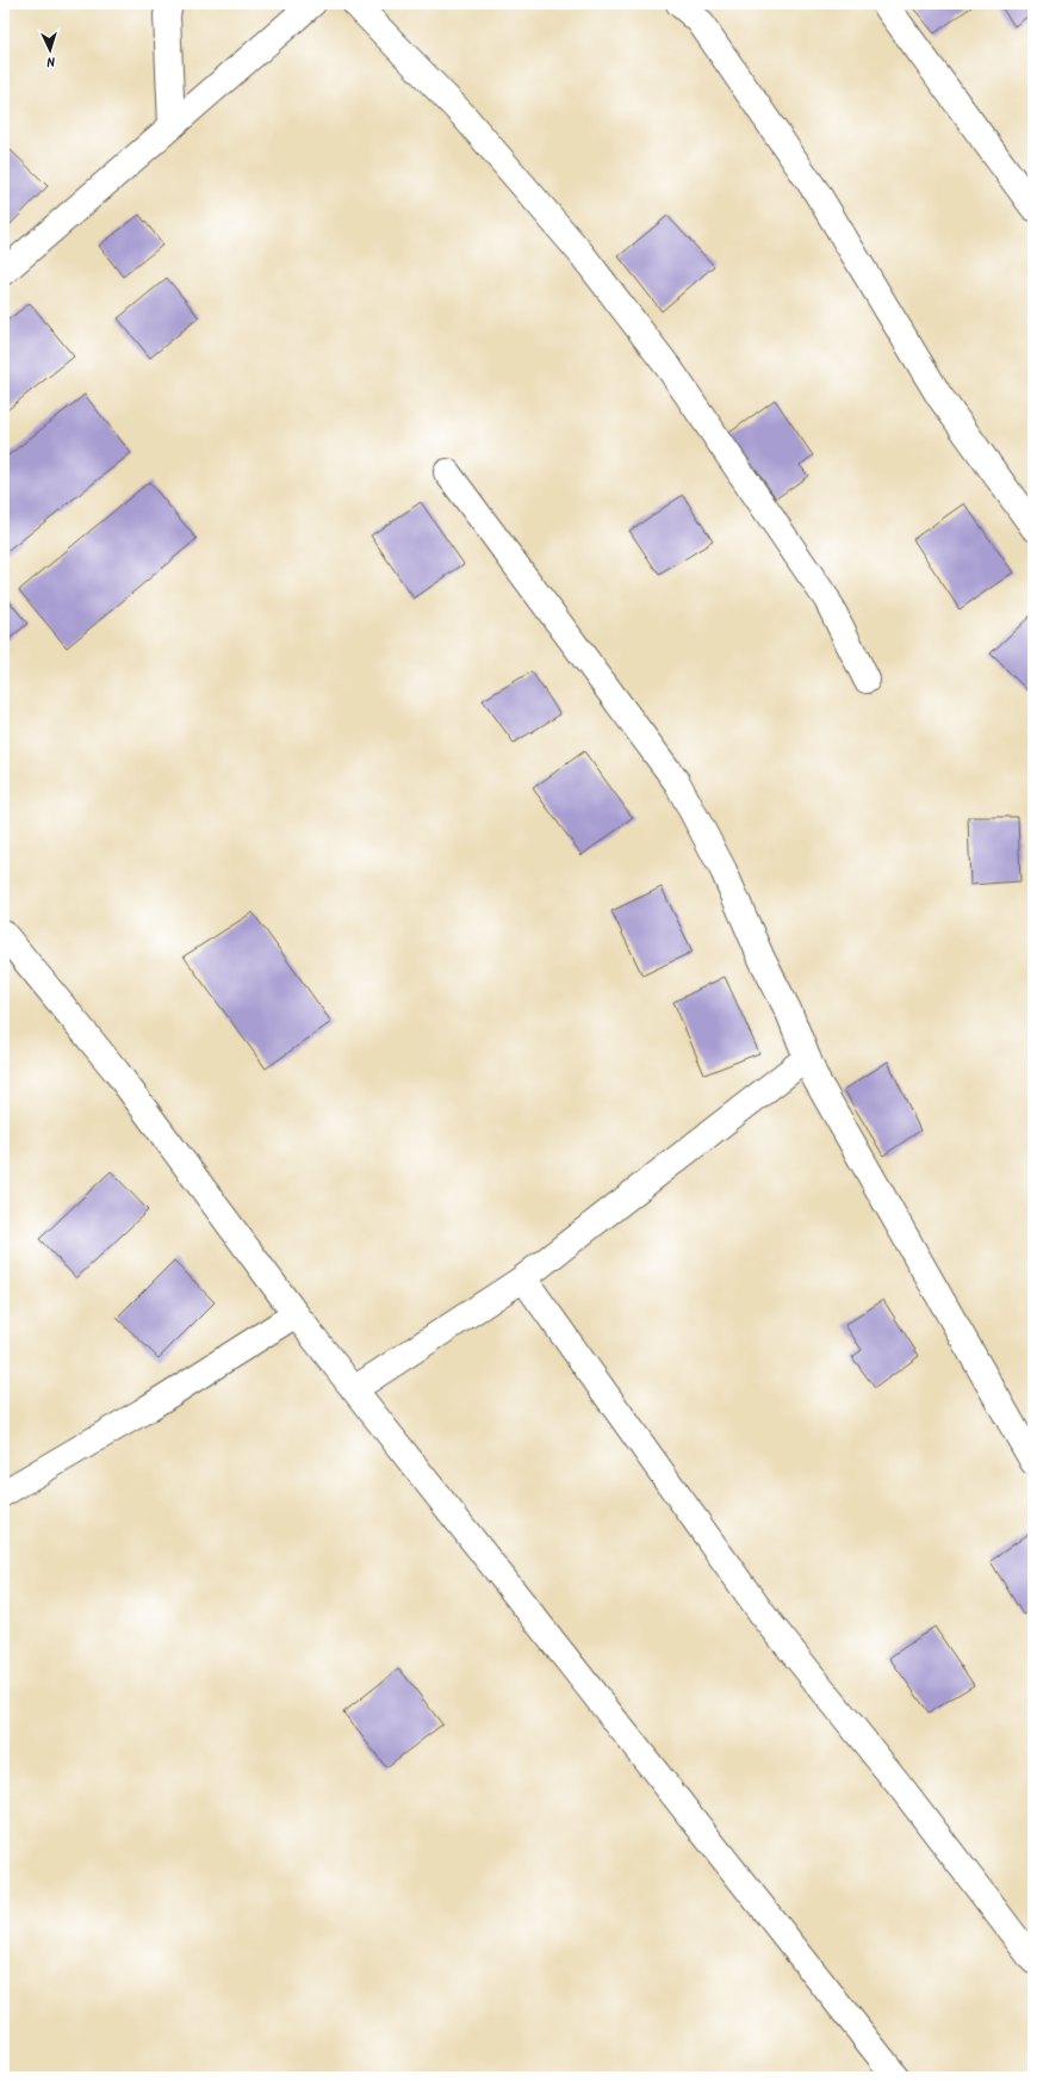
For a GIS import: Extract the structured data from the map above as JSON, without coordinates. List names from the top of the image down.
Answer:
{
  "north": "bottom"
}
